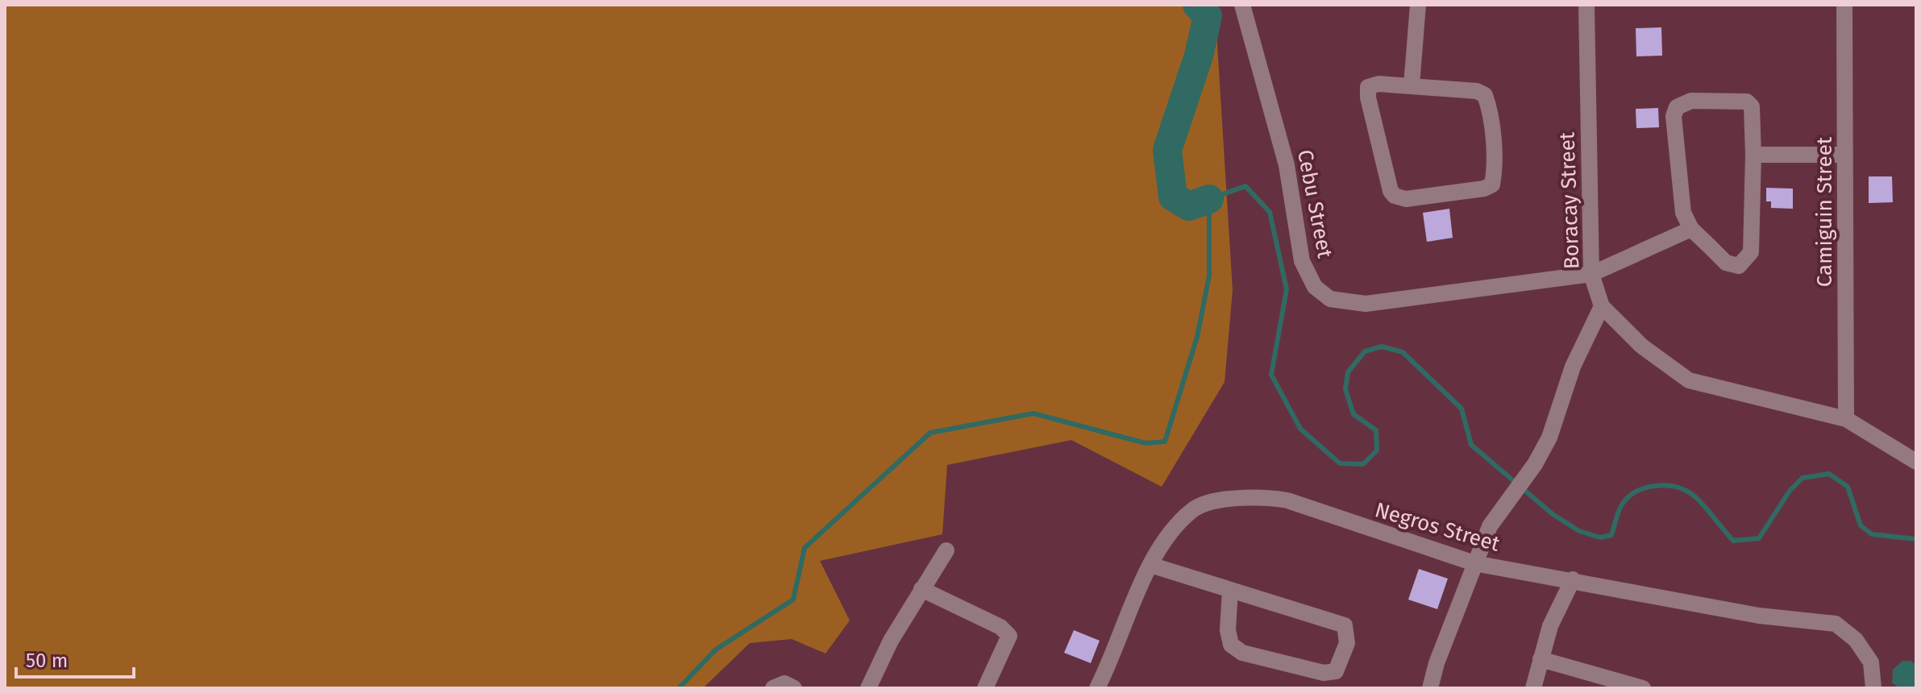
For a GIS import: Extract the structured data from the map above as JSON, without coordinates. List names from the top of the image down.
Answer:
{
  "streets": {
    "street": [
      "Boracay Street",
      "Cebu Street",
      "Camiguin Street",
      "Negros Street"
    ]
  },
  "crossings": [
    ["Boracay Street", "Cebu Street"],
    ["Boracay Street", "Camiguin Street"]
  ],
  "scale_bar": "50 m"
}
